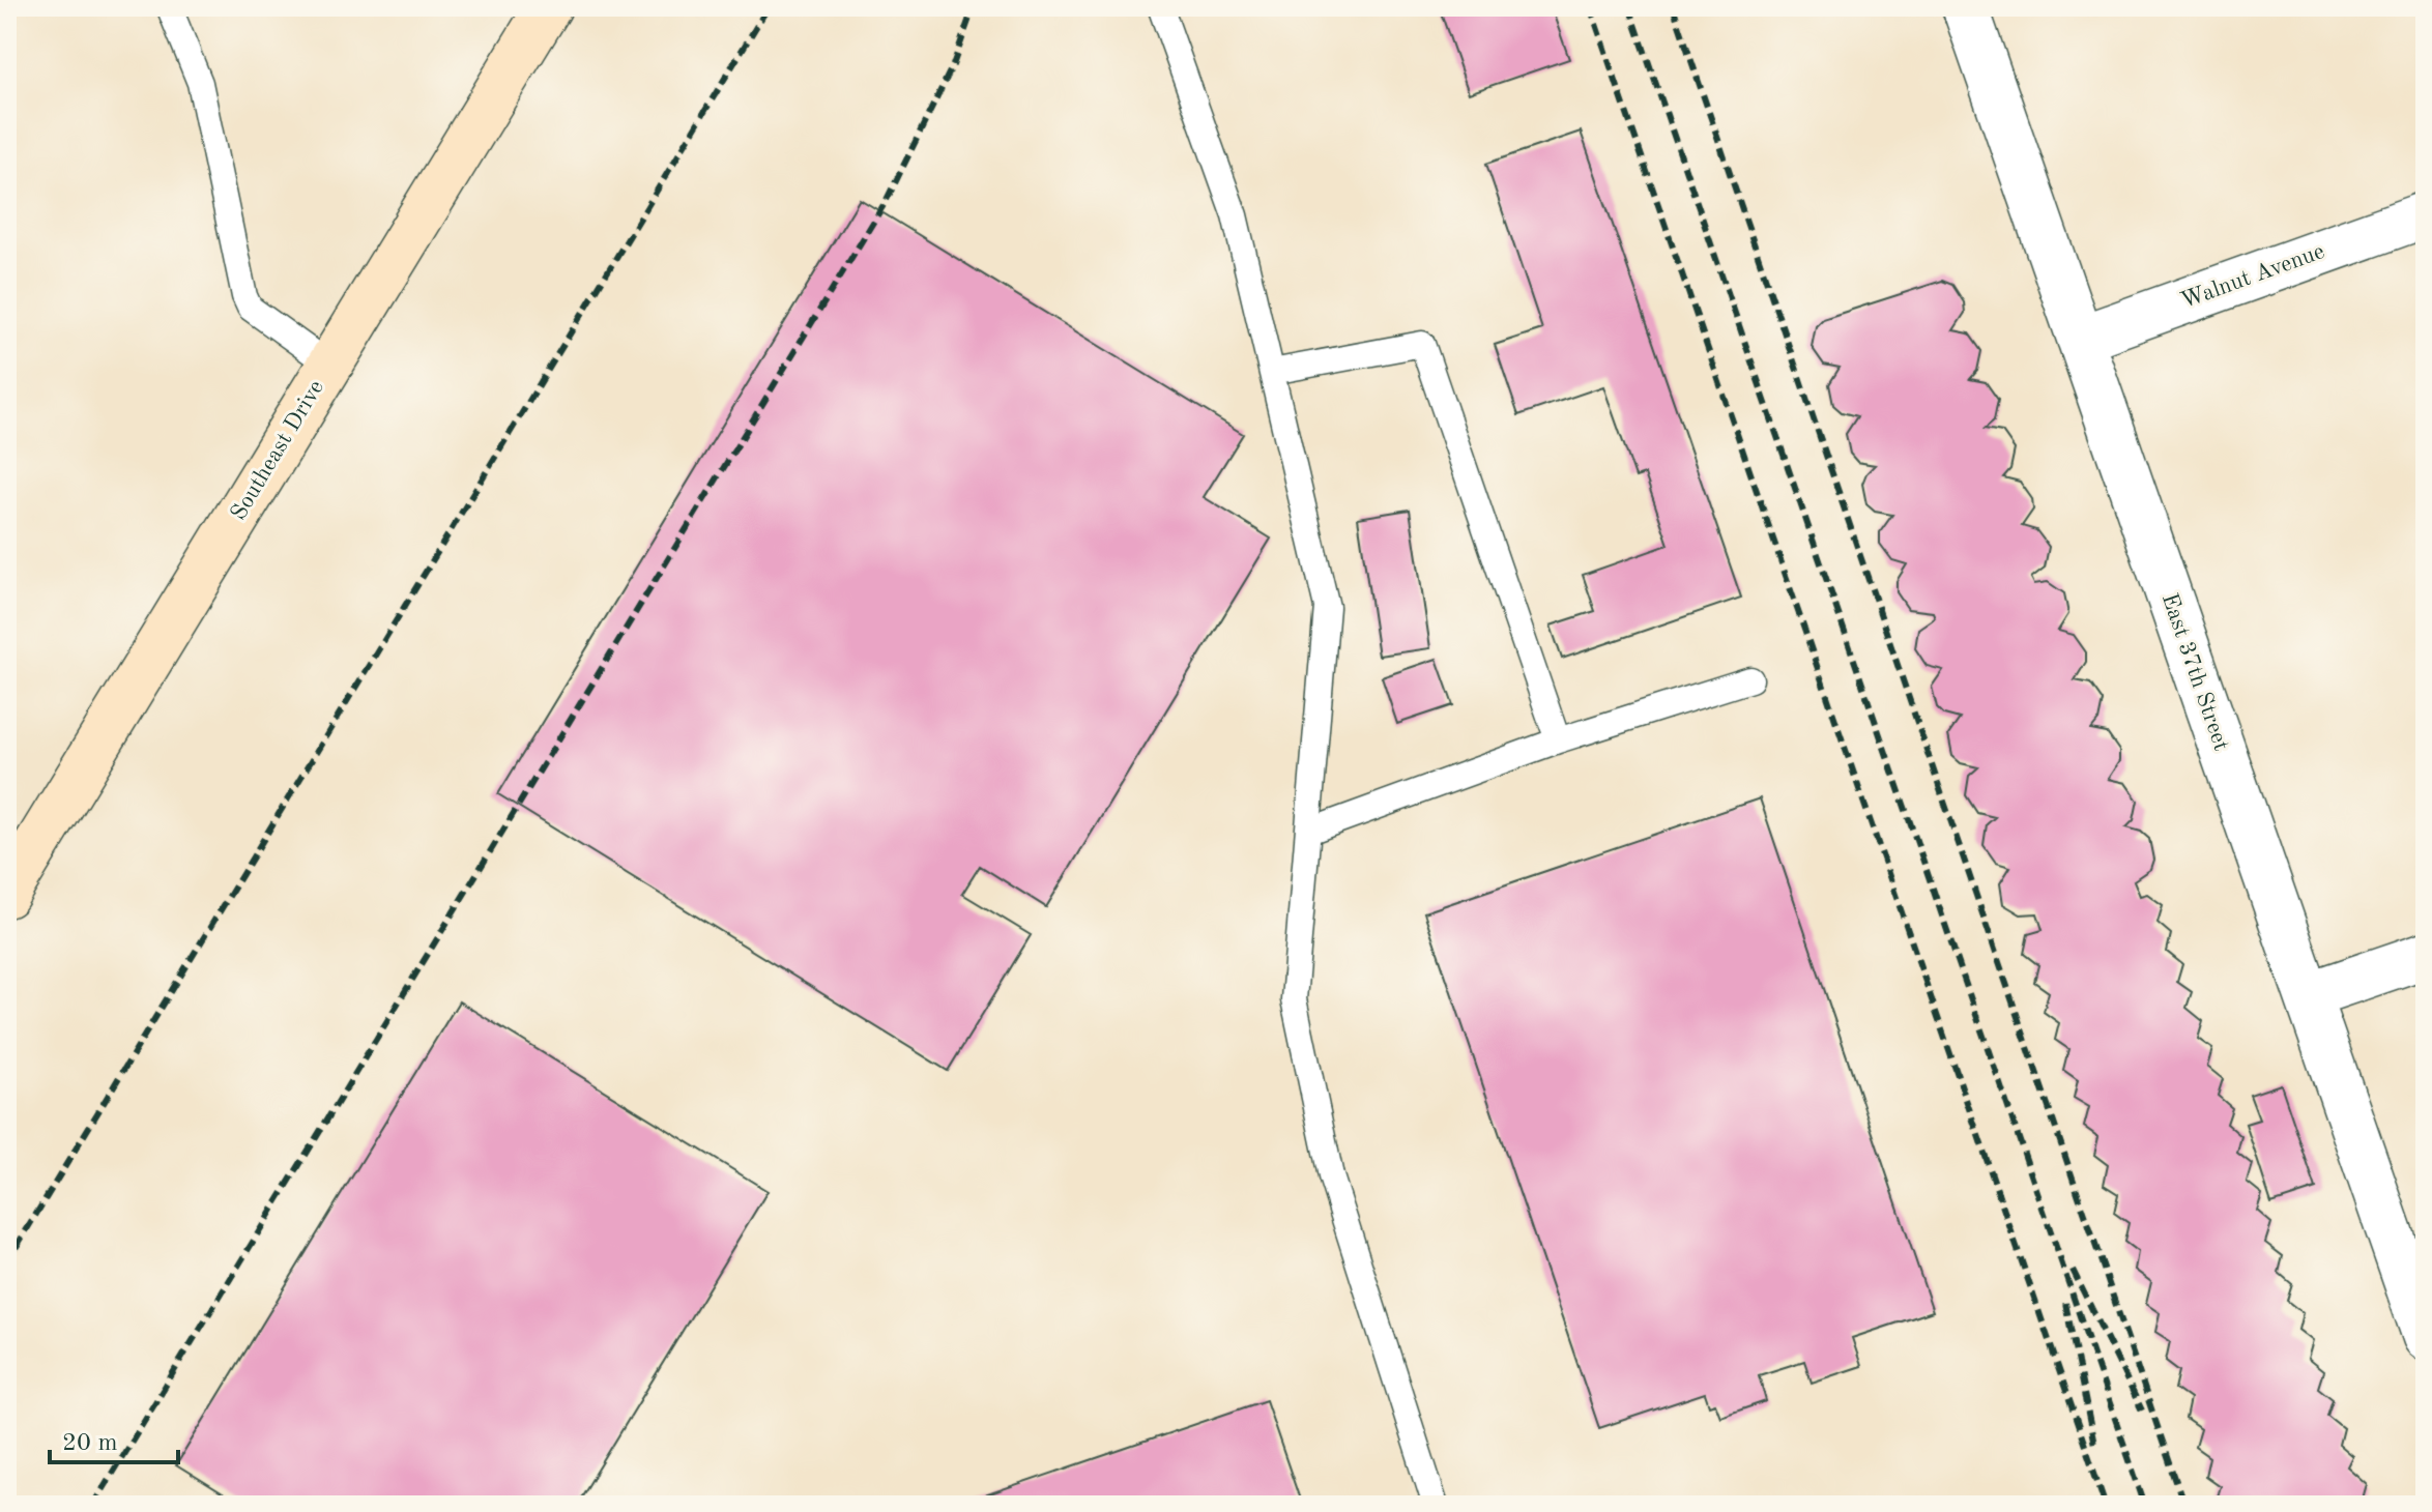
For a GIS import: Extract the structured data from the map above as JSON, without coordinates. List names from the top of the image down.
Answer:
{
  "streets": {
    "main road": ["Southeast Drive"],
    "street": ["Walnut Avenue", "East 37th Street"]
  },
  "crossings": [
    ["Walnut Avenue", "East 37th Street"]
  ],
  "scale_bar": "20 m"
}
